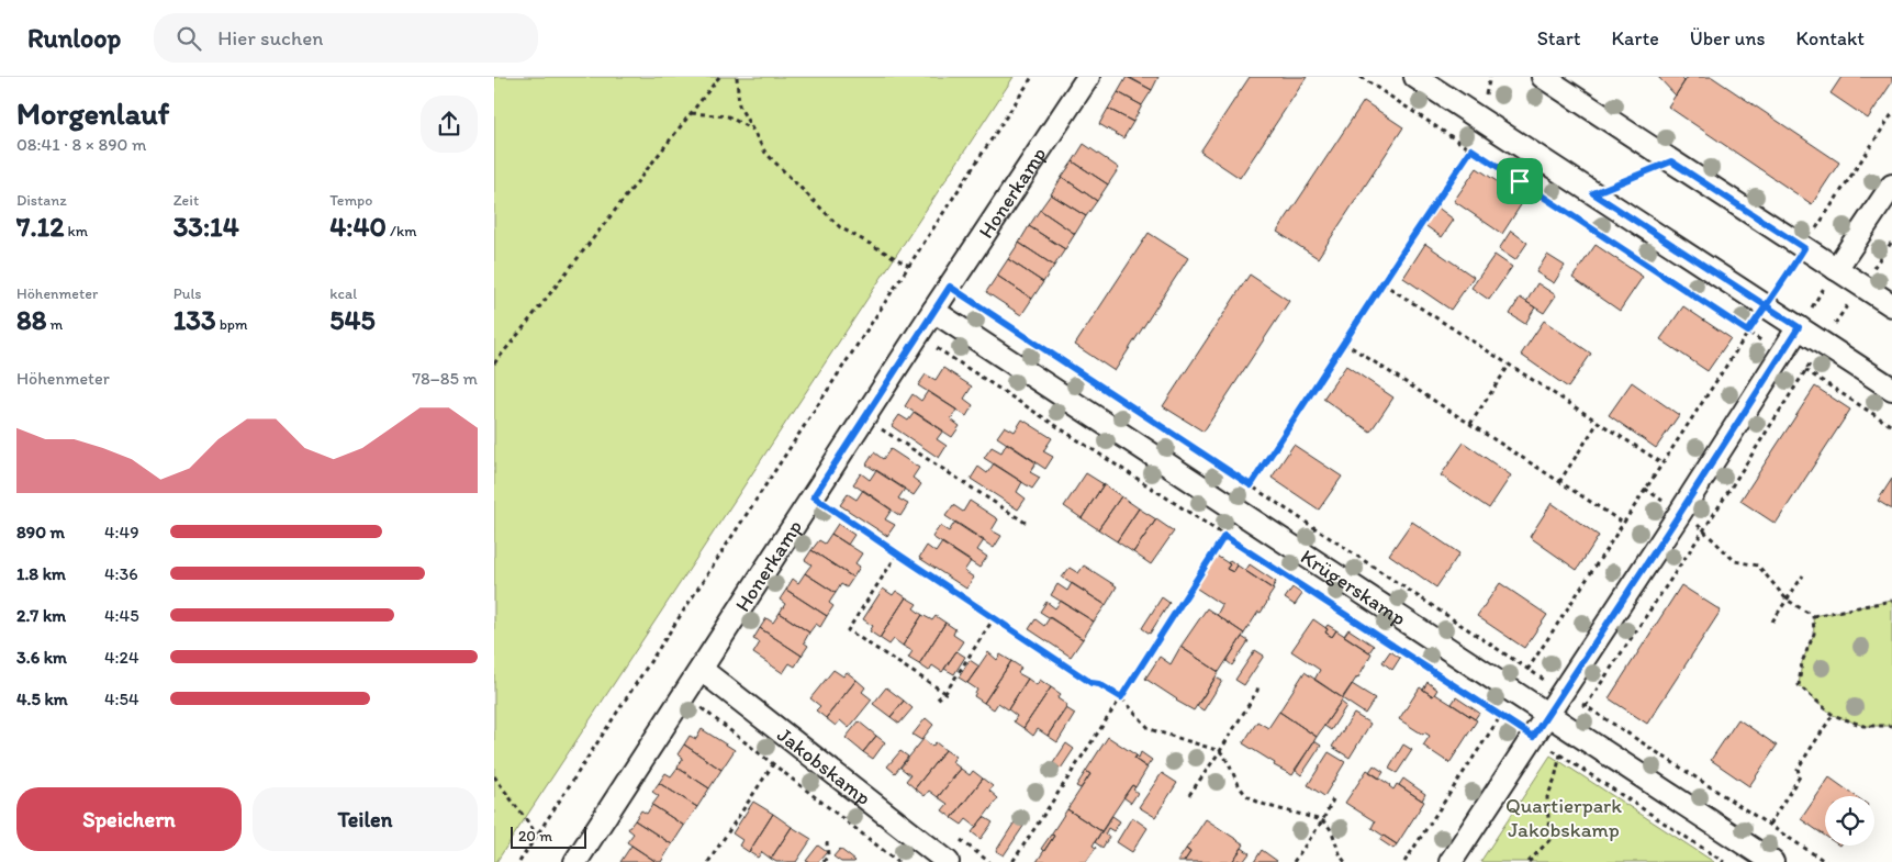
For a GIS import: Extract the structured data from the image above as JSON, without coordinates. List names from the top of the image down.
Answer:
{
  "streets": {
    "street": ["Honerkamp", "Krügerskamp", "Jakobskamp"]
  },
  "crossings": [
    ["Honerkamp", "Krügerskamp"],
    ["Honerkamp", "Jakobskamp"]
  ],
  "parks": ["Quartierpark Jakobskamp"],
  "scale_bar": "20 m",
  "page": {
    "header": "Runloop",
    "search": "Hier suchen",
    "nav": [
      "Start",
      "Karte",
      "Über uns",
      "Kontakt"
    ],
    "heading": ["Morgenlauf", "08:41 · 8 × 890 m"],
    "stats": [
      ["Distanz", "7.12 km"],
      ["Zeit", "33:14"],
      ["Tempo", "4:40 /km"],
      ["Höhenmeter", "88 m"],
      ["Puls", "133 bpm"],
      ["kcal", "545"]
    ],
    "chart": ["Höhenmeter", "78–85 m"],
    "list": [
      {
        "name": "890 m",
        "note": "4:49"
      },
      {
        "name": "1.8 km",
        "note": "4:36"
      },
      {
        "name": "2.7 km",
        "note": "4:45"
      },
      {
        "name": "3.6 km",
        "note": "4:24"
      },
      {
        "name": "4.5 km",
        "note": "4:54"
      }
    ],
    "buttons": ["Speichern", "Teilen"],
    "scale": "20 m"
  }
}
